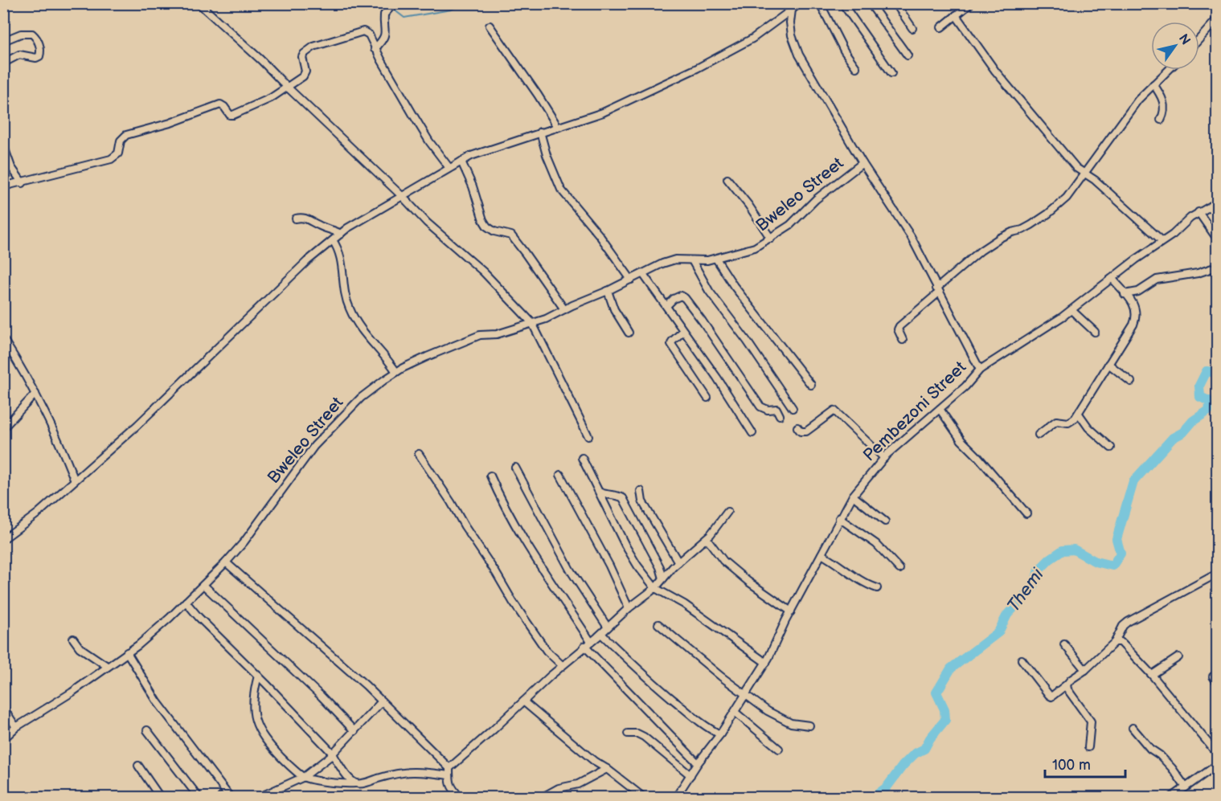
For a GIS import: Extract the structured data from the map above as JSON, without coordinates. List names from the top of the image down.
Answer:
{
  "streets": {
    "street": ["Bweleo Street", "Pembezoni Street"]
  },
  "water": ["Themi"],
  "scale_bar": "100 m",
  "north": "top right"
}
